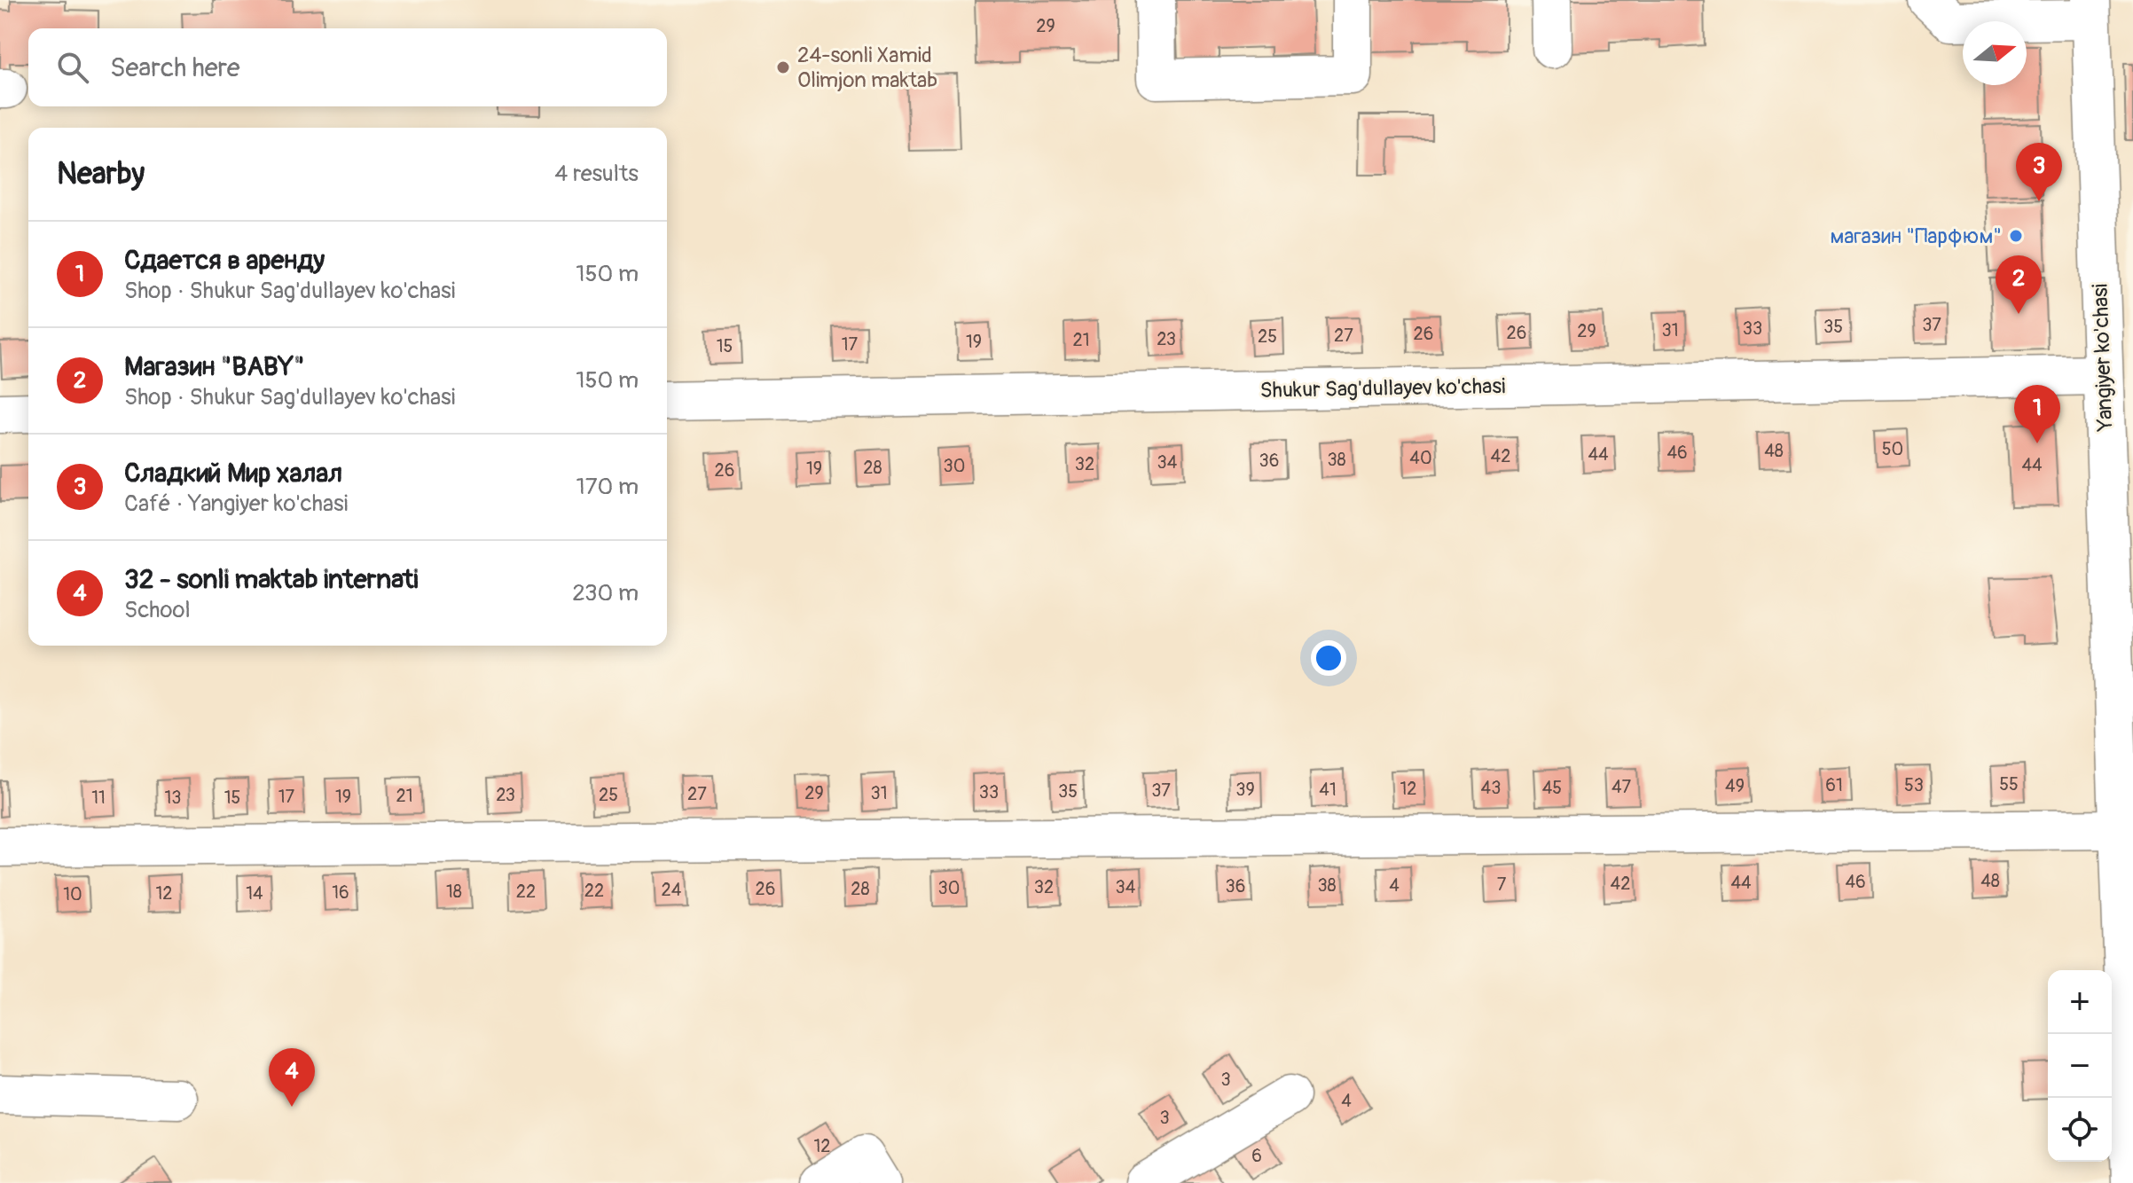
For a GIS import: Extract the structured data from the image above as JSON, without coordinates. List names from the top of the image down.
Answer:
{
  "streets": {
    "street": ["Yangiyer ko'chasi", "Shukur Sag'dullayev ko'chasi"]
  },
  "crossings": [
    ["Yangiyer ko'chasi", "Shukur Sag'dullayev ko'chasi"]
  ],
  "places": ["24-sonli Xamid Olimjon maktab", "магазин \"Парфюм\""],
  "house_numbers": [
    "29",
    "37",
    "35",
    "33",
    "31",
    "29",
    "26",
    "26",
    "27",
    "25",
    "23",
    "21",
    "19",
    "17",
    "15",
    "50",
    "48",
    "46",
    "44",
    "42",
    "40",
    "38",
    "36",
    "34",
    "32",
    "44",
    "30",
    "28",
    "19",
    "26",
    "55",
    "61",
    "53",
    "49",
    "47",
    "43",
    "45",
    "12",
    "39",
    "41",
    "37",
    "35",
    "33",
    "29",
    "31",
    "27",
    "23",
    "25",
    "21",
    "17",
    "19",
    "11",
    "13",
    "15",
    "48",
    "46",
    "44",
    "42",
    "7",
    "38",
    "4",
    "36",
    "32",
    "34",
    "30",
    "26",
    "28",
    "24",
    "22",
    "18",
    "22",
    "16",
    "12",
    "14",
    "10",
    "3",
    "4",
    "3",
    "12",
    "6"
  ],
  "north": "right",
  "page": {
    "search": "Search here",
    "heading": ["Nearby", "4 results"],
    "pins": [
      "3",
      "2",
      "1",
      "4"
    ],
    "list": [
      {
        "mark": "1",
        "name": "Сдается в аренду",
        "note": "Shop · Shukur Sag'dullayev ko'chasi",
        "value": "150 m"
      },
      {
        "mark": "2",
        "name": "Магазин \"BABY\"",
        "note": "Shop · Shukur Sag'dullayev ko'chasi",
        "value": "150 m"
      },
      {
        "mark": "3",
        "name": "Сладкий Мир халал",
        "note": "Café · Yangiyer ko'chasi",
        "value": "170 m"
      },
      {
        "mark": "4",
        "name": "32 - sonli maktab internati",
        "note": "School",
        "value": "230 m"
      }
    ],
    "map_buttons": ["+", "−"]
  }
}
